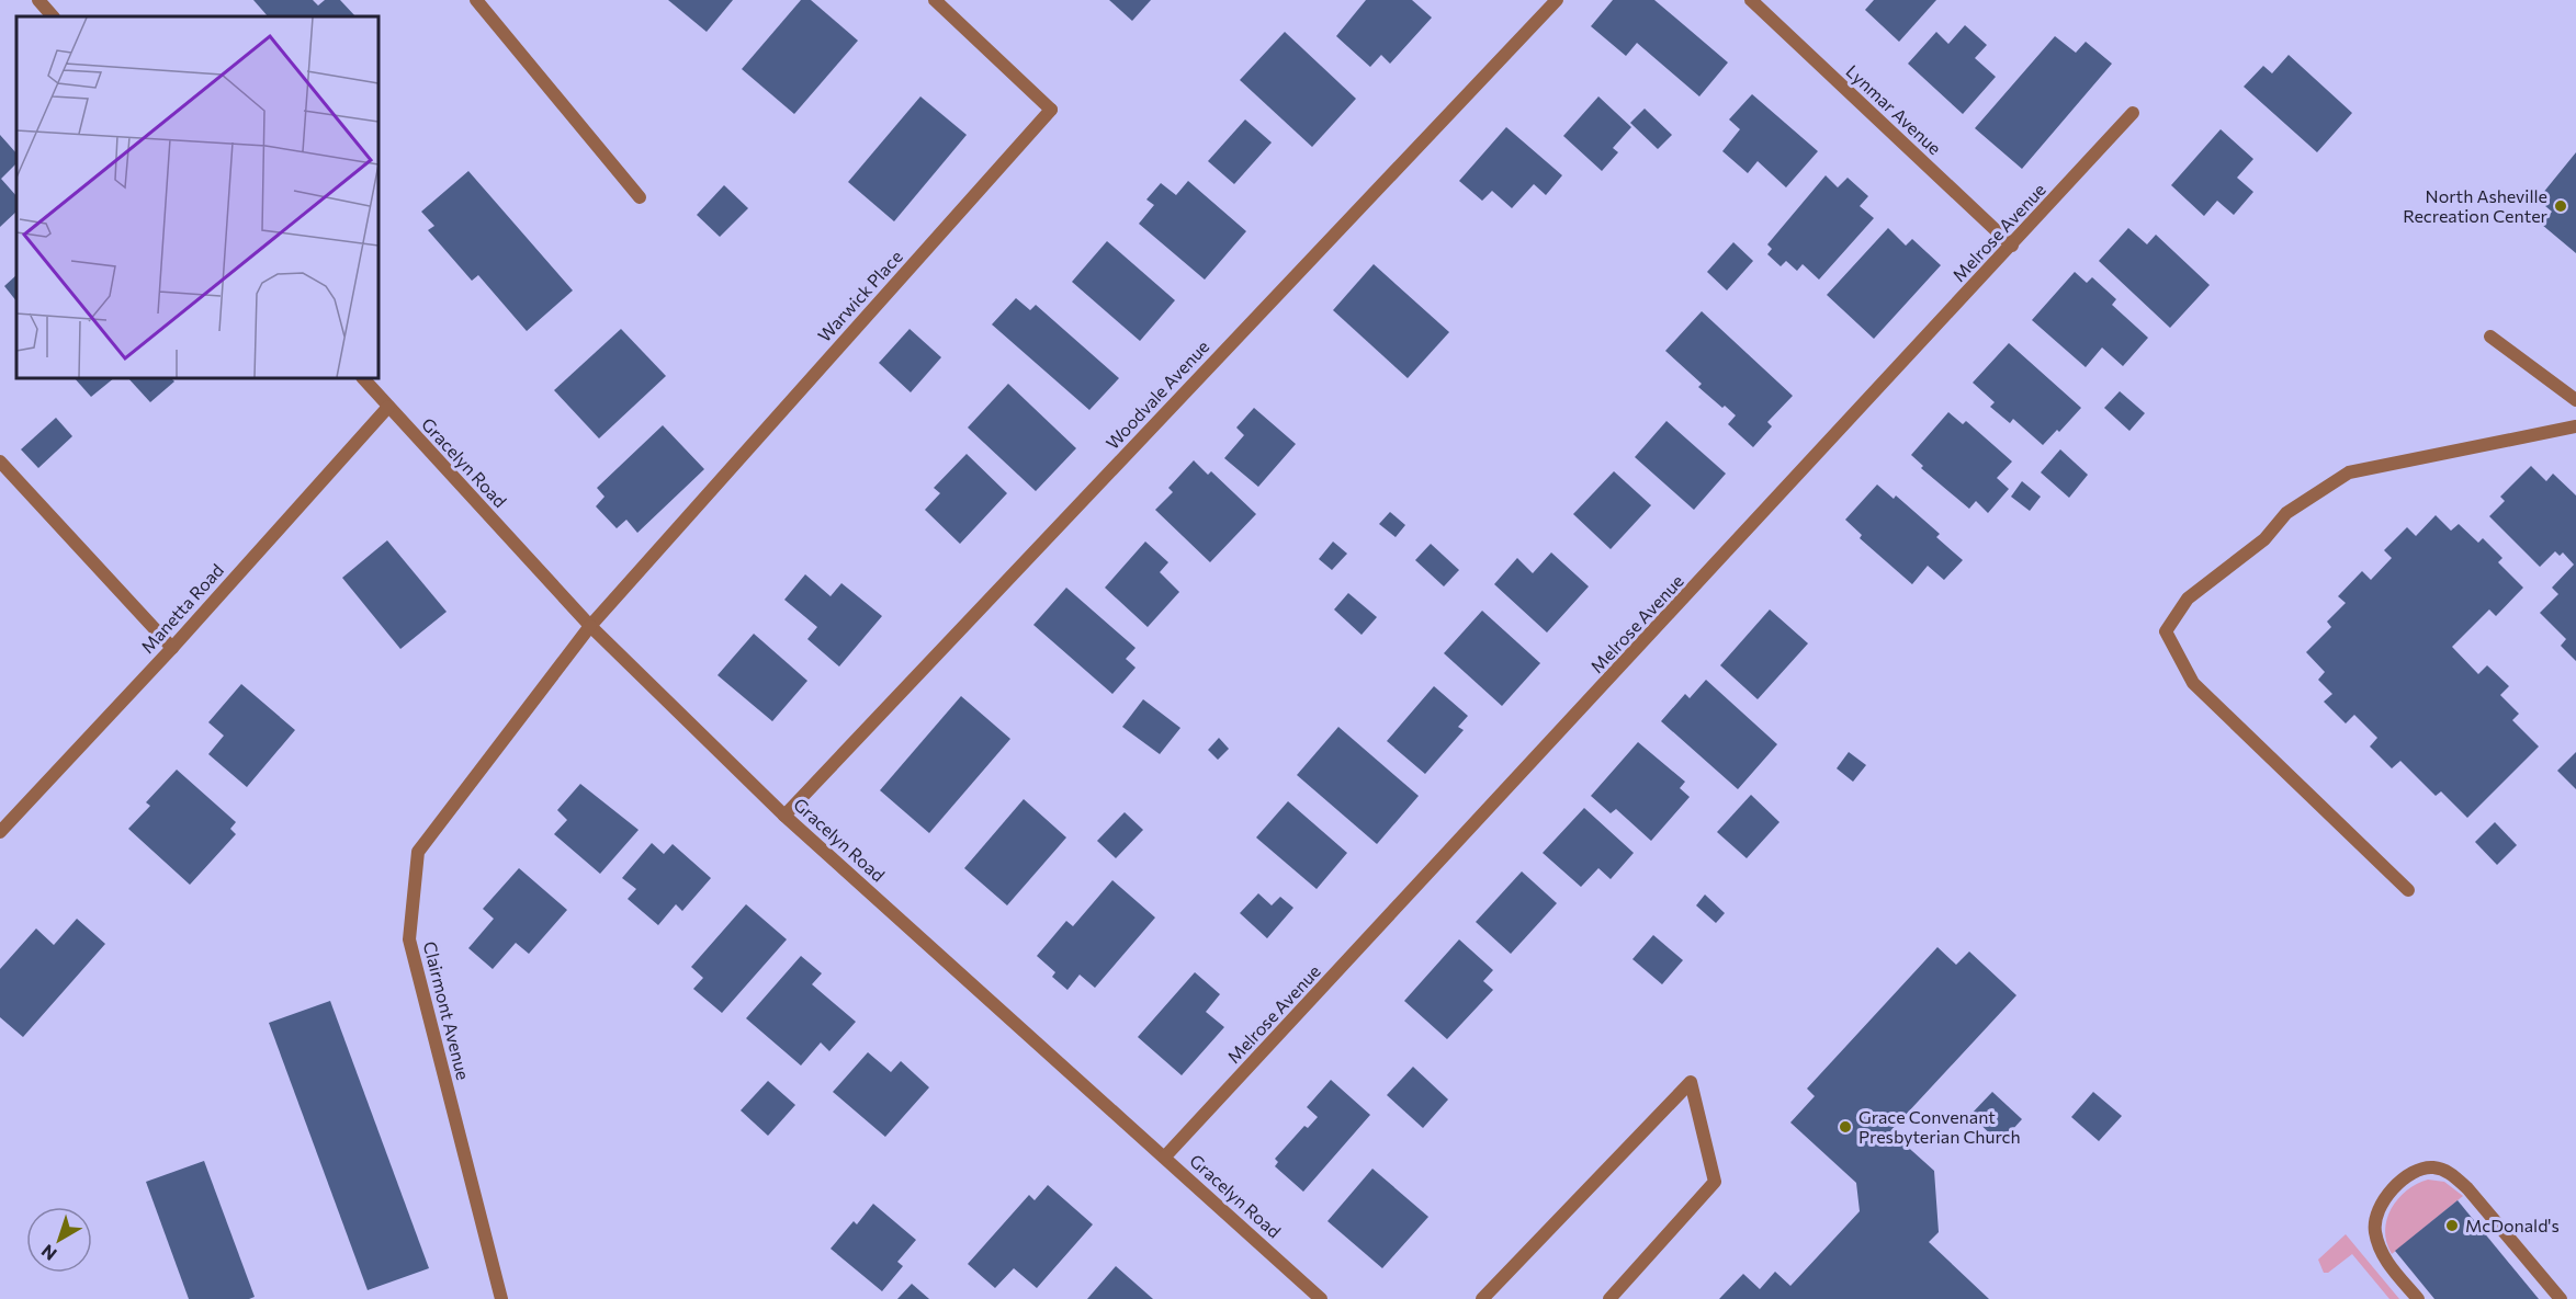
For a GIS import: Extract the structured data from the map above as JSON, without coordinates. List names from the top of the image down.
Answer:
{
  "streets": {
    "street": [
      "Lynmar Avenue",
      "Melrose Avenue",
      "Warwick Place",
      "Woodvale Avenue",
      "Gracelyn Road",
      "Manetta Road",
      "Clairmont Avenue"
    ]
  },
  "crossings": [
    ["Lynmar Avenue", "Melrose Avenue"],
    ["Melrose Avenue", "Gracelyn Road"],
    ["Warwick Place", "Gracelyn Road"],
    ["Warwick Place", "Clairmont Avenue"],
    ["Woodvale Avenue", "Gracelyn Road"],
    ["Gracelyn Road", "Manetta Road"],
    ["Gracelyn Road", "Clairmont Avenue"]
  ],
  "places": ["North Asheville Recreation Center", "Grace Convenant Presbyterian Church", "McDonald's"],
  "north": "bottom left"
}
